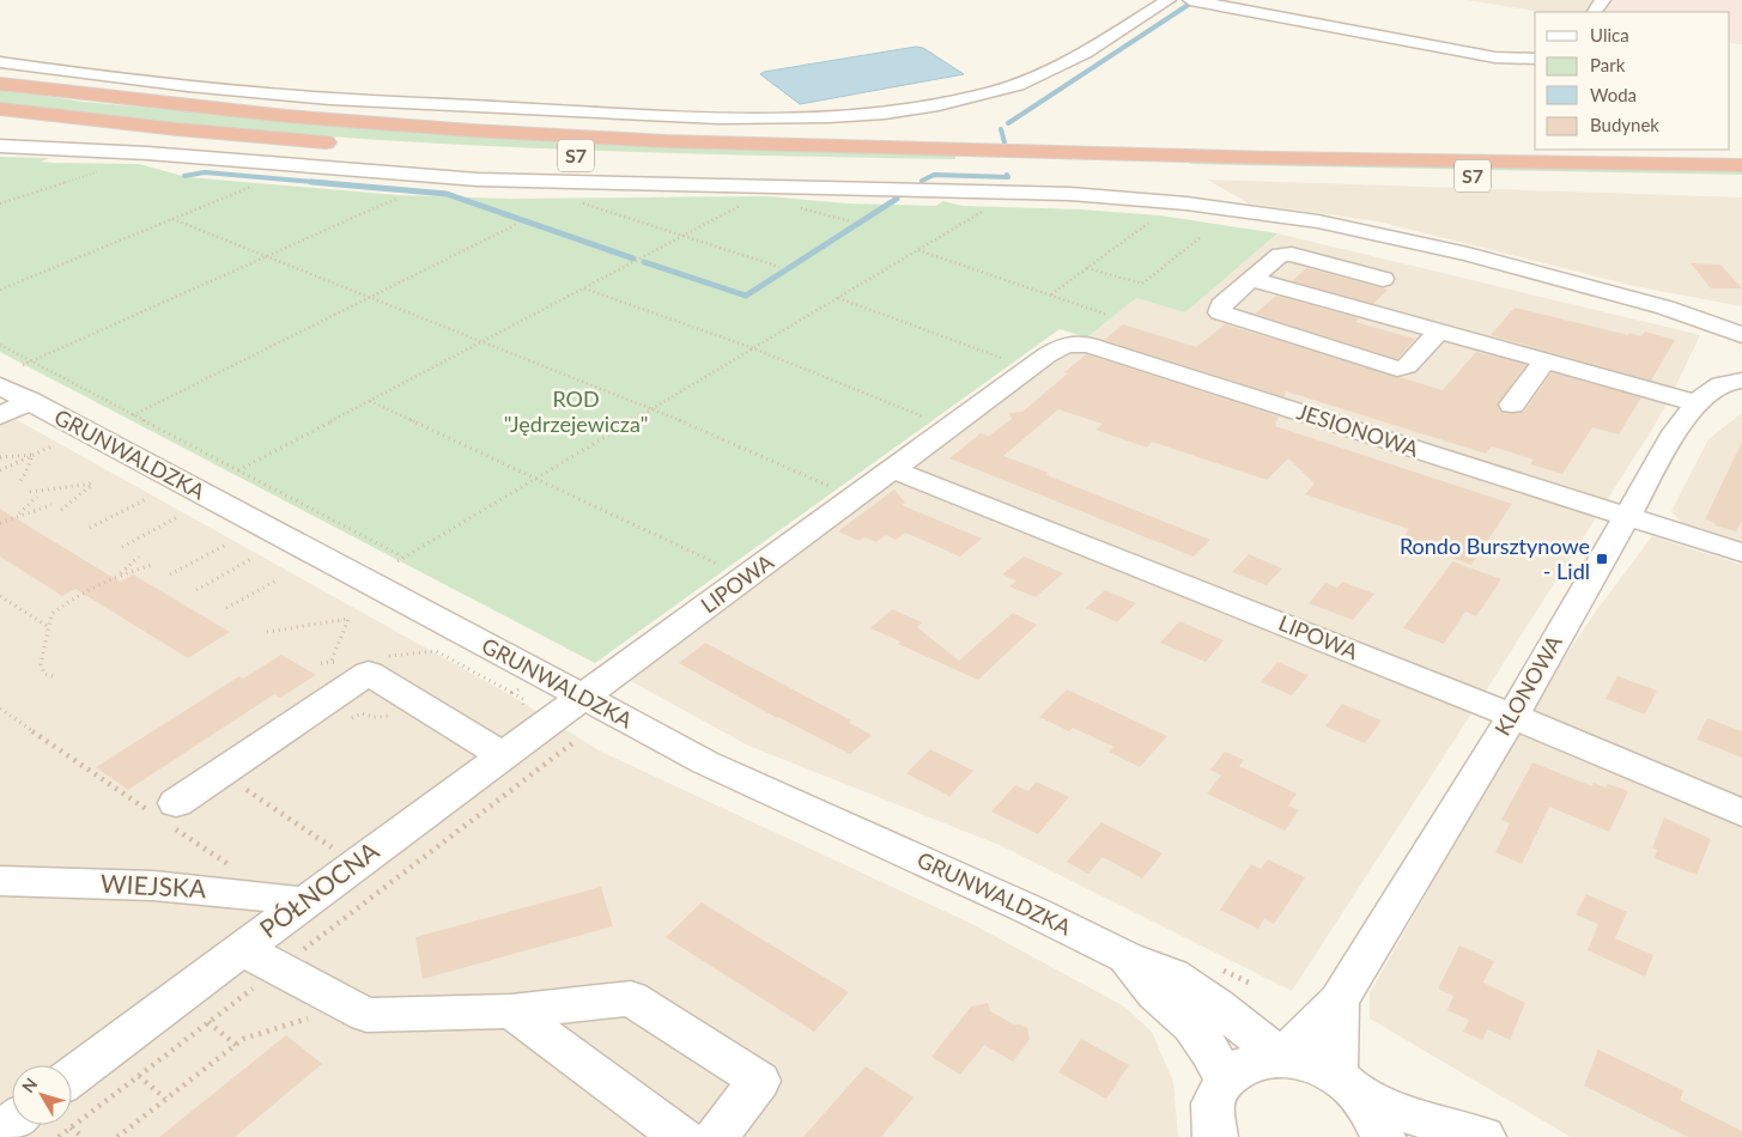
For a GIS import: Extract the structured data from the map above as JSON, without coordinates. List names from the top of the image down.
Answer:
{
  "streets": {
    "highway": ["S7"],
    "street": [
      "JESIONOWA",
      "GRUNWALDZKA",
      "LIPOWA",
      "KLONOWA",
      "WIEJSKA",
      "PÓŁNOCNA"
    ]
  },
  "crossings": [
    ["JESIONOWA", "LIPOWA"],
    ["JESIONOWA", "KLONOWA"],
    ["GRUNWALDZKA", "LIPOWA"],
    ["GRUNWALDZKA", "KLONOWA"],
    ["GRUNWALDZKA", "PÓŁNOCNA"],
    ["LIPOWA", "KLONOWA"],
    ["LIPOWA", "PÓŁNOCNA"],
    ["WIEJSKA", "PÓŁNOCNA"]
  ],
  "parks": ["ROD \"Jędrzejewicza\""],
  "places": {
    "transit": ["Rondo Bursztynowe - Lidl"]
  },
  "legend": [
    "Ulica",
    "Park",
    "Woda",
    "Budynek"
  ],
  "north": "top left"
}
